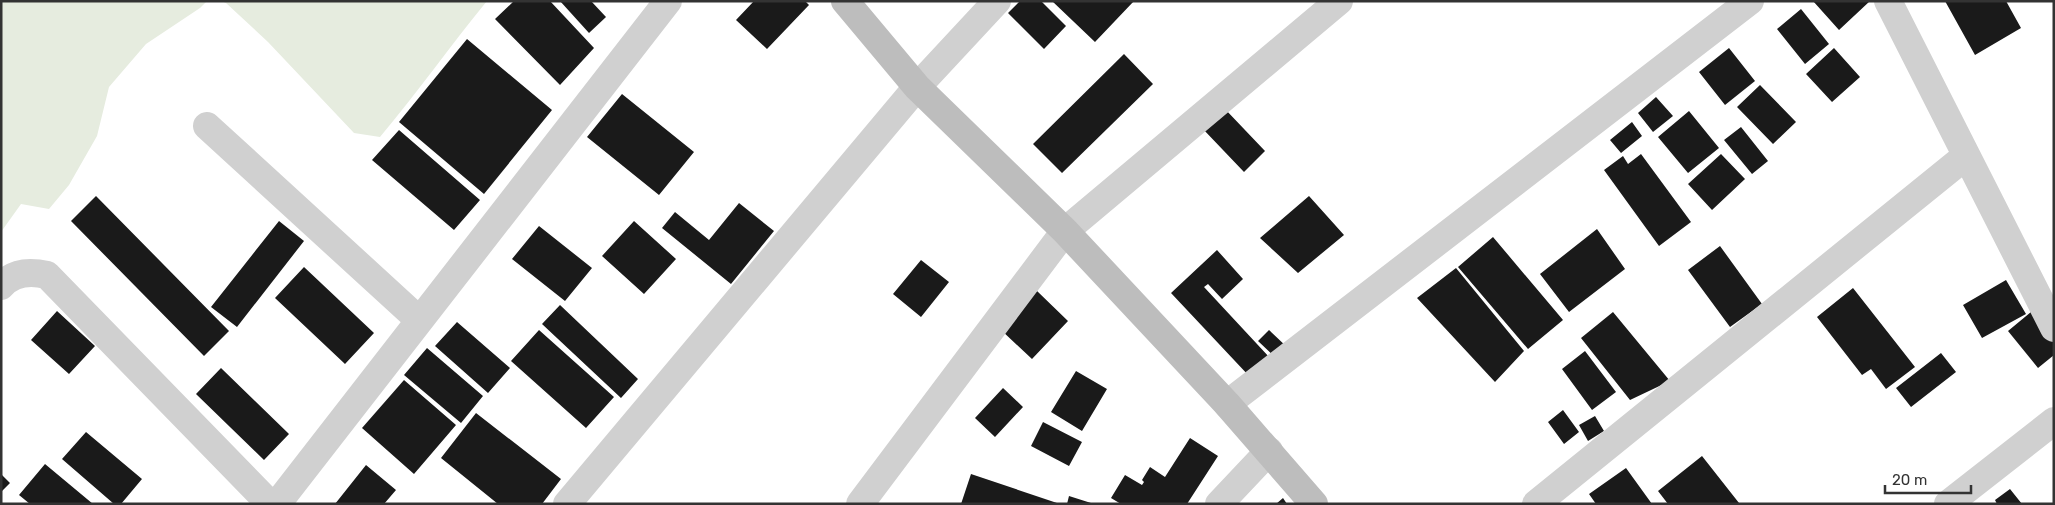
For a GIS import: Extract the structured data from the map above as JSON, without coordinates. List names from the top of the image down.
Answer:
{
  "scale_bar": "20 m"
}
